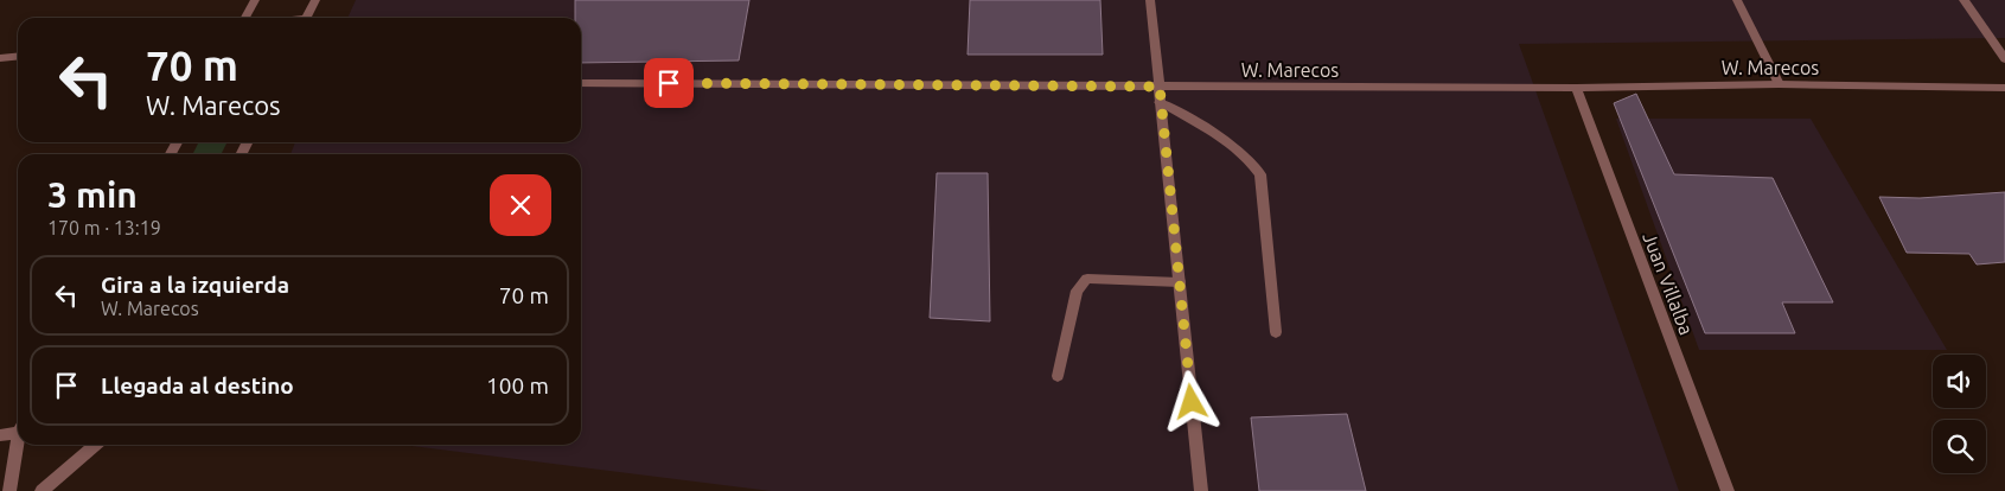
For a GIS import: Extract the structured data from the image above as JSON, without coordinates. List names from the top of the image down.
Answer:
{
  "streets": {
    "street": ["W. Marecos", "Juan Villalba"]
  },
  "crossings": [
    ["W. Marecos", "Juan Villalba"]
  ],
  "page": {
    "turn": ["70 m", "W. Marecos"],
    "heading": ["3 min", "170 m · 13:19"],
    "list": [
      {
        "name": "Gira a la izquierda",
        "note": "W. Marecos",
        "value": "70 m"
      },
      {
        "name": "Llegada al destino",
        "value": "100 m"
      }
    ]
  }
}
